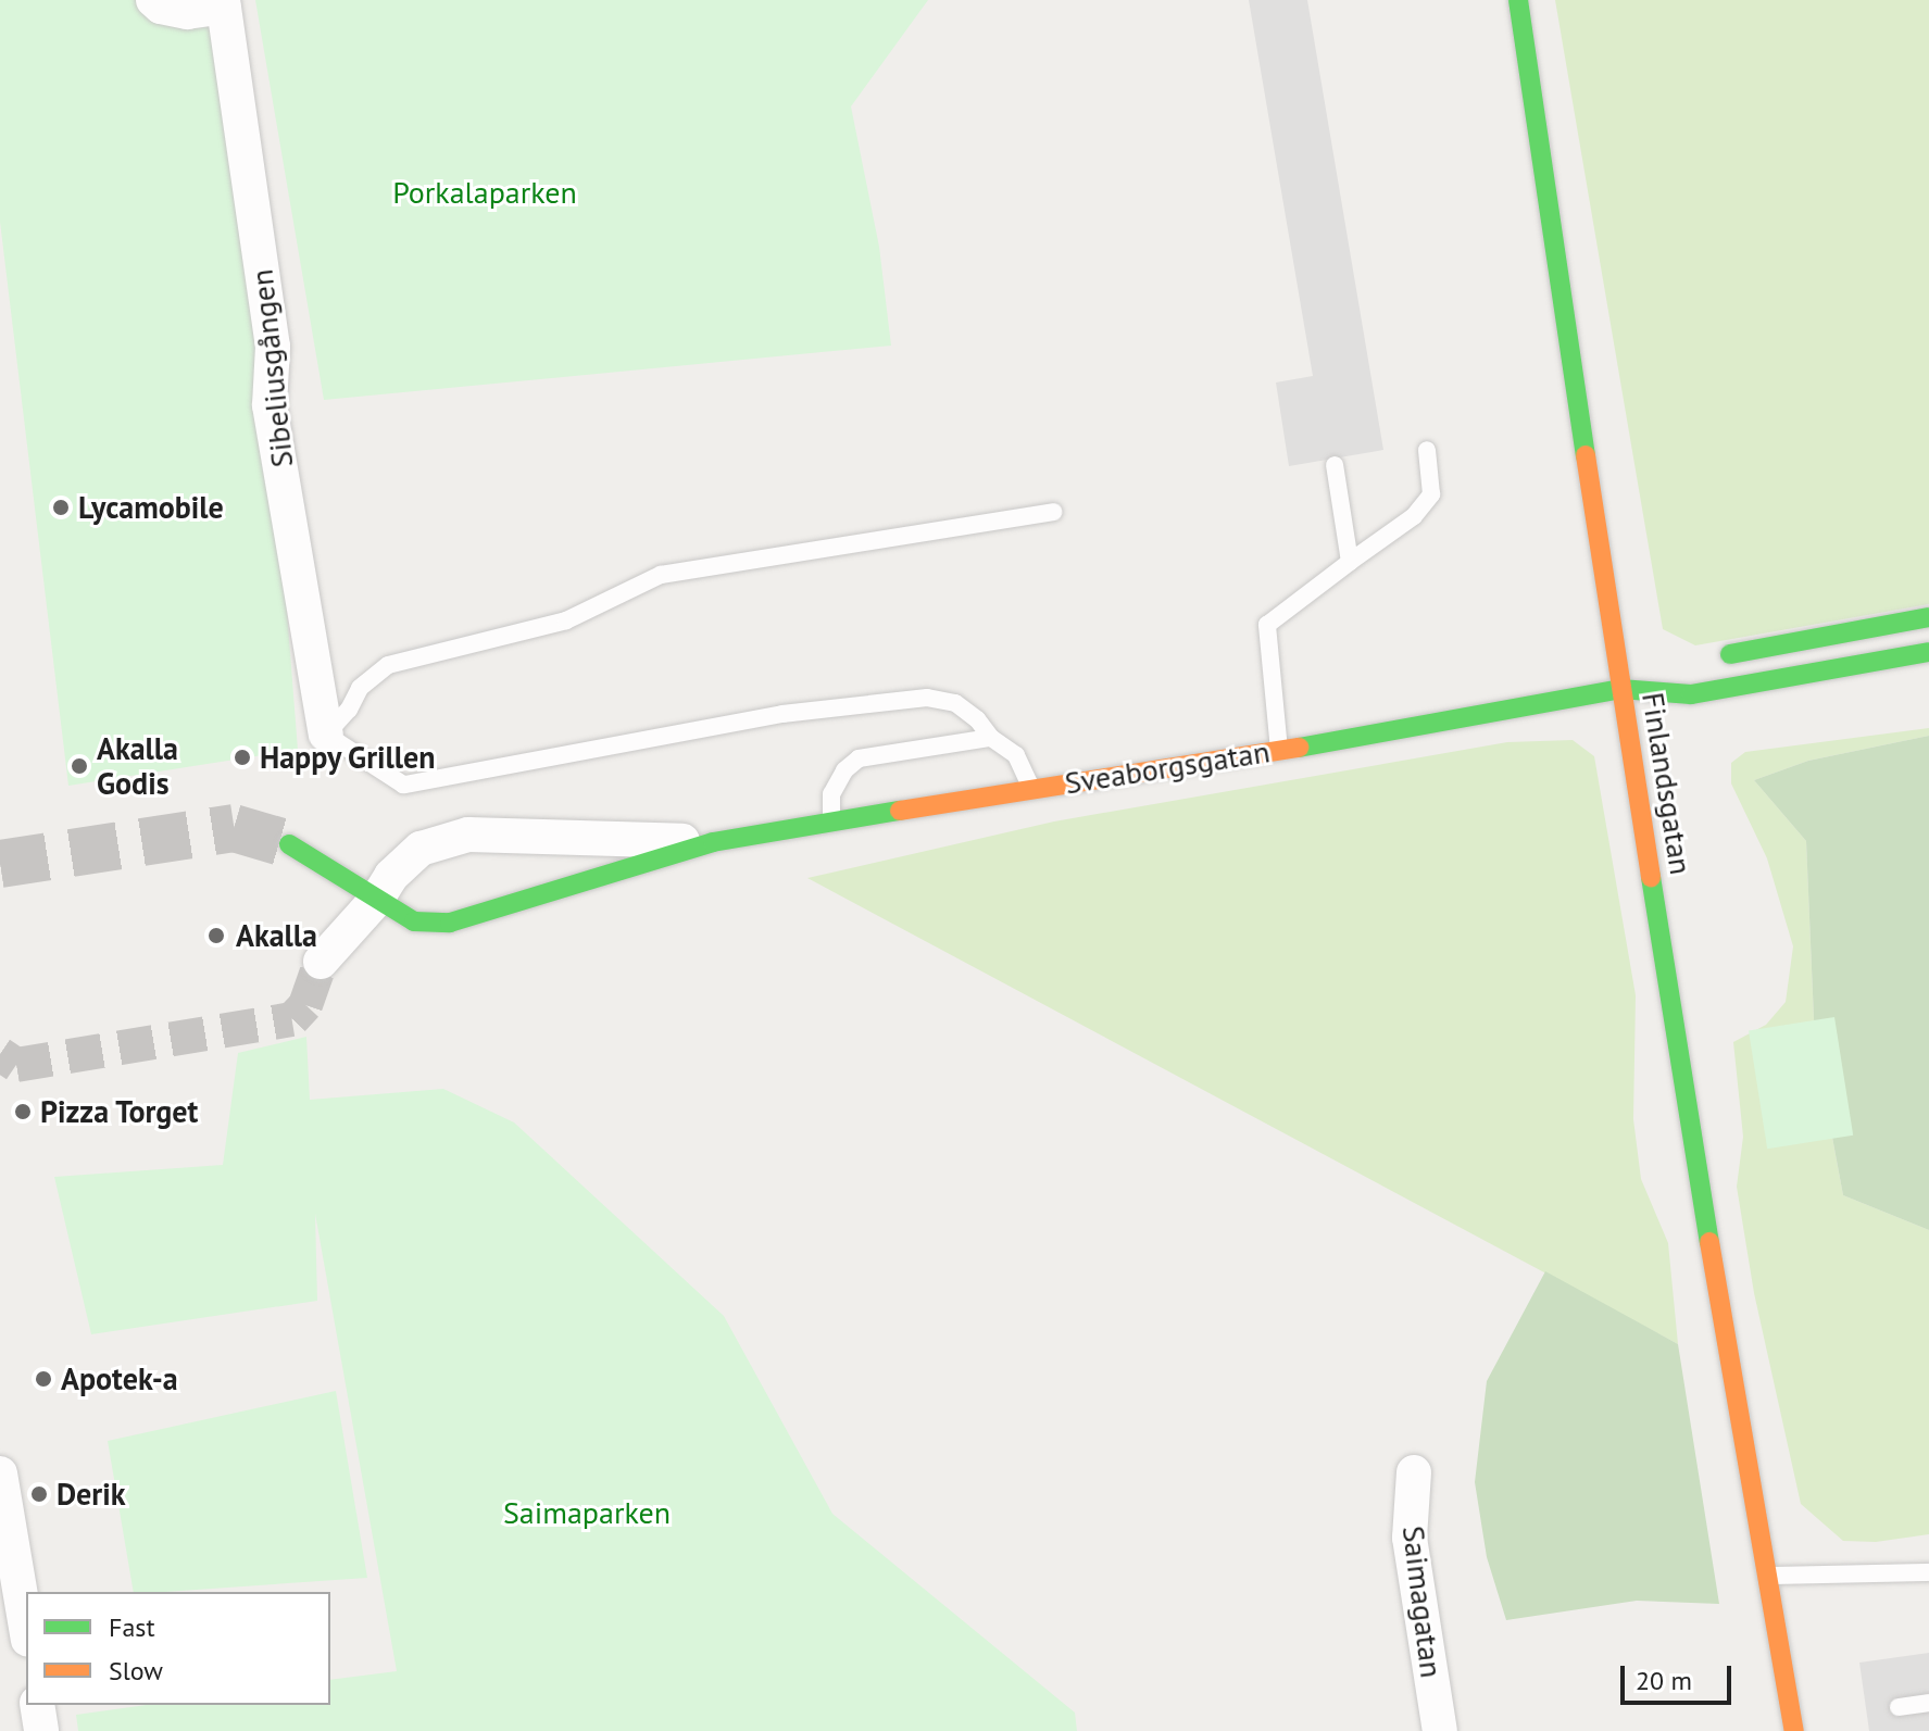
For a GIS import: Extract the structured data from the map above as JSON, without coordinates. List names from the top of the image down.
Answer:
{
  "streets": {
    "street": [
      "Sibeliusgången",
      "Sveaborgsgatan",
      "Finlandsgatan",
      "Saimagatan"
    ]
  },
  "crossings": [
    ["Sveaborgsgatan", "Finlandsgatan"]
  ],
  "parks": ["Porkalaparken", "Saimaparken"],
  "places": [
    "Lycamobile",
    "Happy Grillen",
    "Akalla Godis",
    "Akalla",
    "Pizza Torget",
    "Apotek-a",
    "Derik"
  ],
  "legend": ["Fast", "Slow"],
  "scale_bar": "20 m"
}
